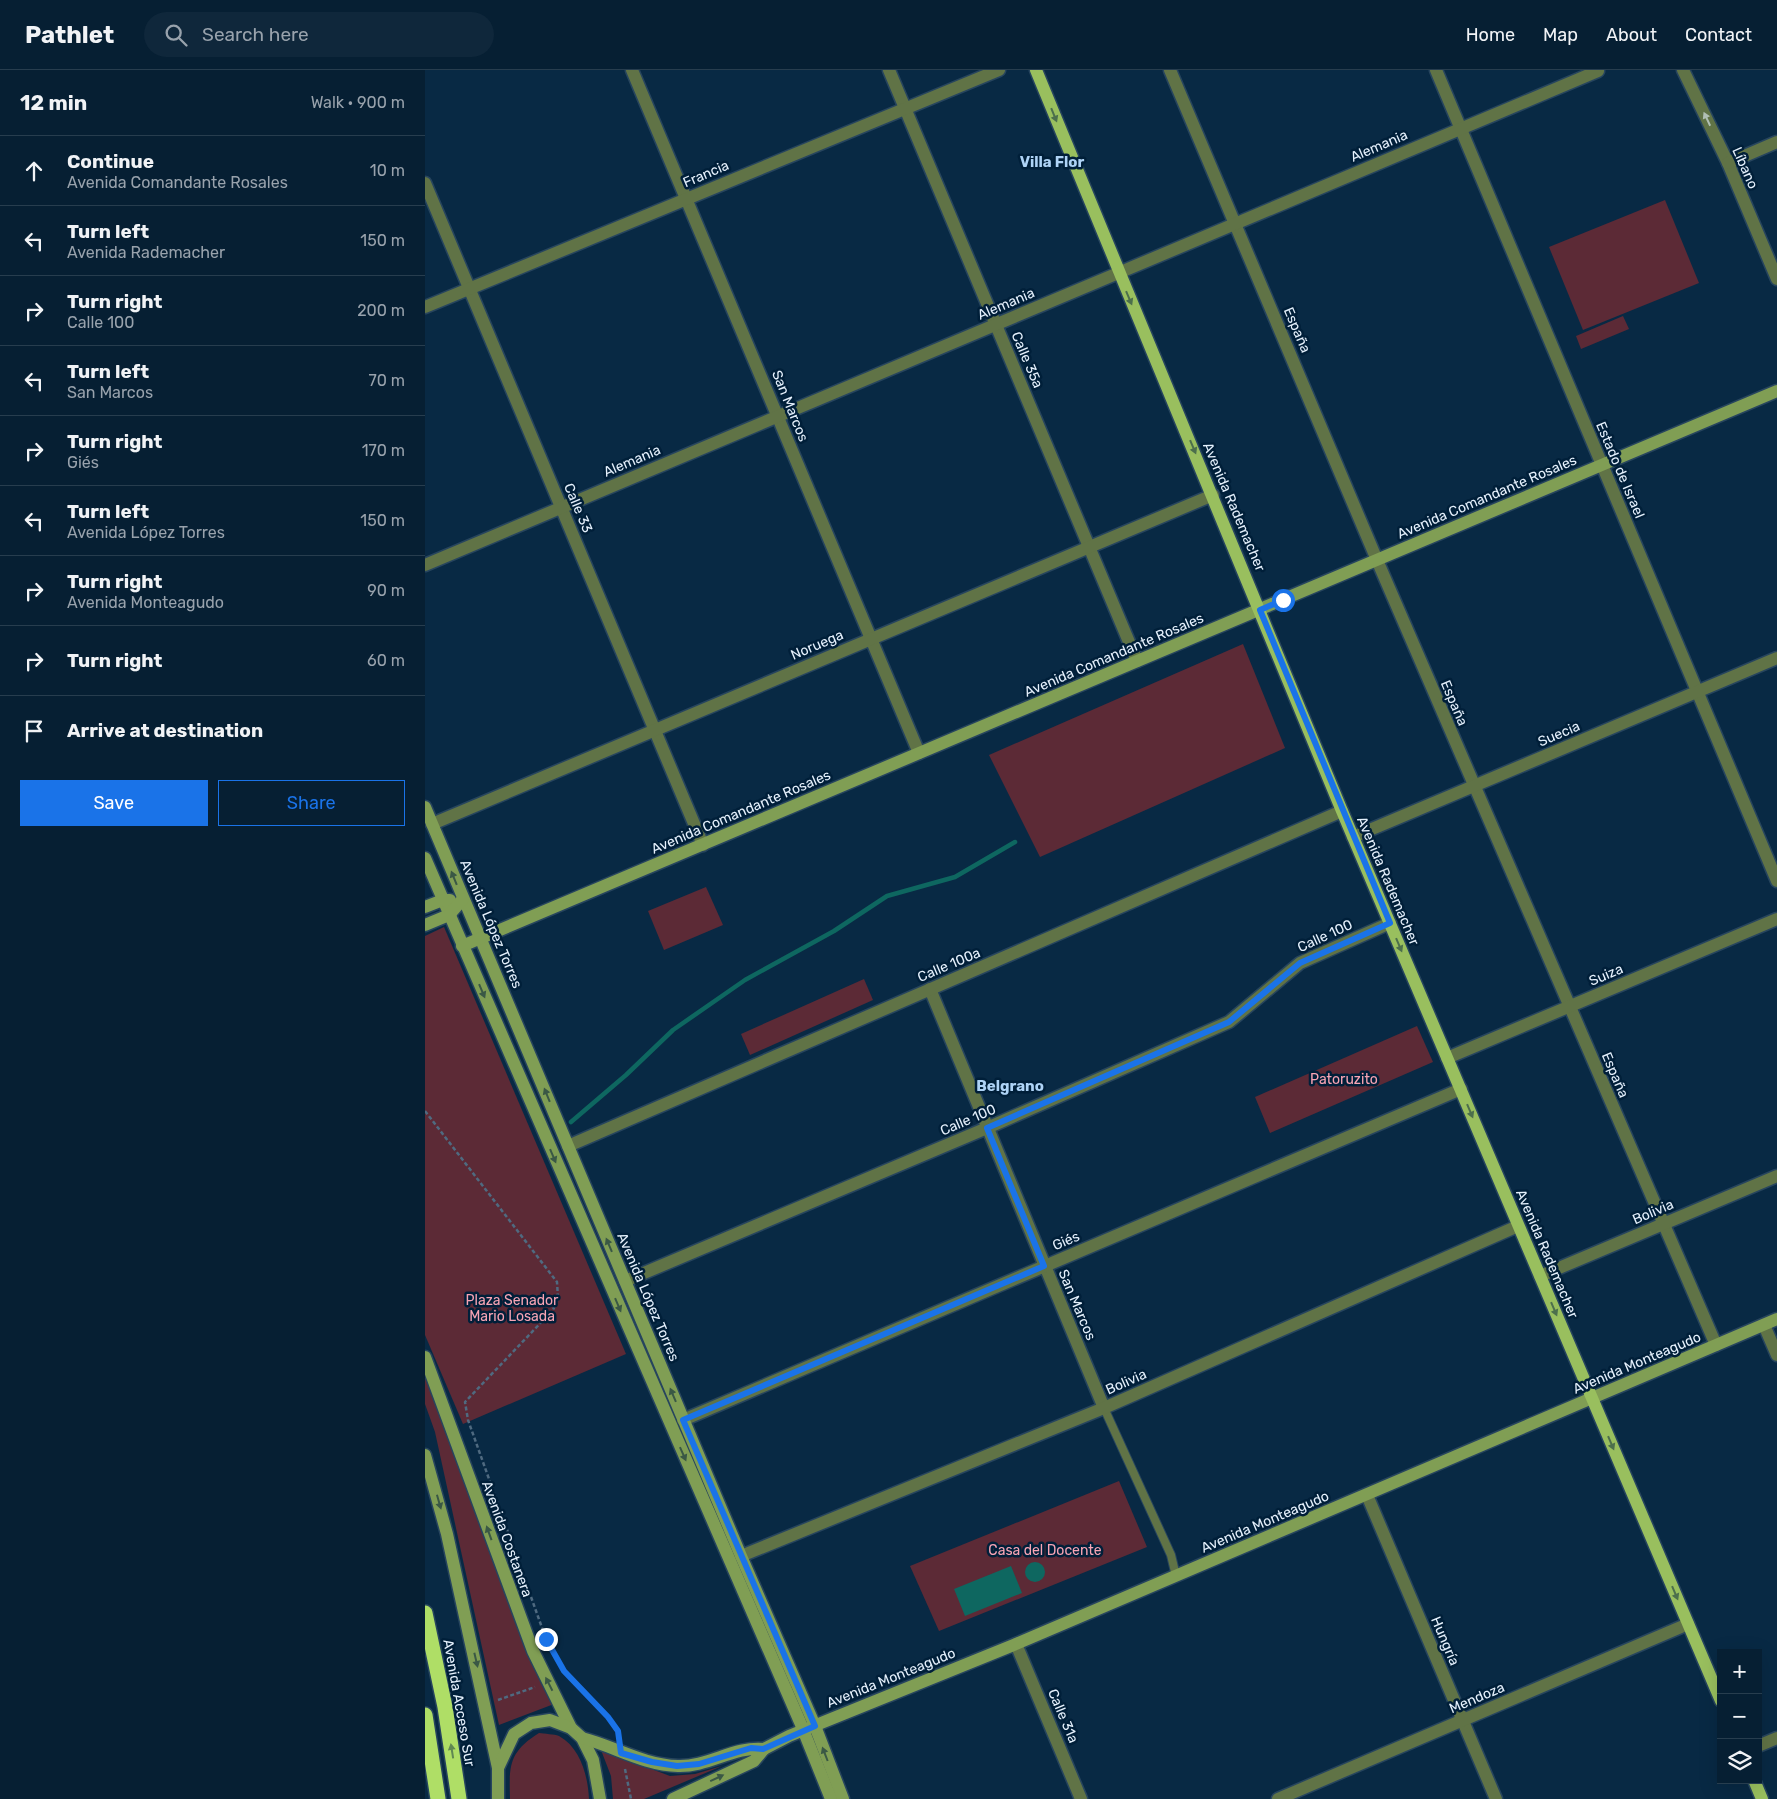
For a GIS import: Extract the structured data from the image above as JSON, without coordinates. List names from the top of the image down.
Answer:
{
  "streets": {
    "highway": ["Avenida Acceso Sur"],
    "main road": [
      "Avenida Comandante Rosales",
      "Avenida Rademacher",
      "Avenida López Torres",
      "Avenida Monteagudo",
      "Avenida Costanera"
    ],
    "street": [
      "Alemania",
      "Líbano",
      "Francia",
      "España",
      "Calle 35a",
      "San Marcos",
      "Estado de Israel",
      "Calle 33",
      "Noruega",
      "Suecia",
      "Calle 100",
      "Calle 100a",
      "Suiza",
      "Bolivia",
      "Giés",
      "Hungría",
      "Mendoza",
      "Calle 31a"
    ]
  },
  "crossings": [
    ["Alemania", "España"],
    ["Alemania", "Calle 35a"],
    ["Alemania", "San Marcos"],
    ["Alemania", "Estado de Israel"],
    ["Alemania", "Avenida Rademacher"],
    ["Alemania", "Calle 33"],
    ["Francia", "Calle 35a"],
    ["Francia", "San Marcos"],
    ["Francia", "Calle 33"],
    ["España", "Avenida Comandante Rosales"],
    ["España", "Suecia"],
    ["España", "Suiza"],
    ["España", "Bolivia"],
    ["España", "Avenida Monteagudo"],
    ["Calle 35a", "Avenida Comandante Rosales"],
    ["Calle 35a", "Noruega"],
    ["San Marcos", "Avenida Comandante Rosales"],
    ["San Marcos", "Noruega"],
    ["San Marcos", "Calle 100"],
    ["San Marcos", "Calle 100a"],
    ["San Marcos", "Bolivia"],
    ["San Marcos", "Giés"],
    ["San Marcos", "Avenida Monteagudo"],
    ["Estado de Israel", "Avenida Comandante Rosales"],
    ["Estado de Israel", "Suecia"],
    ["Avenida Comandante Rosales", "Avenida Rademacher"],
    ["Avenida Comandante Rosales", "Calle 33"],
    ["Avenida Comandante Rosales", "Avenida López Torres"],
    ["Avenida Rademacher", "Noruega"],
    ["Avenida Rademacher", "Suecia"],
    ["Avenida Rademacher", "Calle 100"],
    ["Avenida Rademacher", "Calle 100a"],
    ["Avenida Rademacher", "Suiza"],
    ["Avenida Rademacher", "Bolivia"],
    ["Avenida Rademacher", "Giés"],
    ["Avenida Rademacher", "Avenida Monteagudo"],
    ["Avenida Rademacher", "Mendoza"],
    ["Calle 33", "Noruega"],
    ["Noruega", "Avenida López Torres"],
    ["Avenida López Torres", "Calle 100"],
    ["Avenida López Torres", "Calle 100a"],
    ["Avenida López Torres", "Bolivia"],
    ["Avenida López Torres", "Giés"],
    ["Avenida López Torres", "Avenida Monteagudo"],
    ["Avenida Monteagudo", "Avenida Costanera"],
    ["Avenida Monteagudo", "Hungría"],
    ["Avenida Monteagudo", "Calle 31a"],
    ["Hungría", "Mendoza"]
  ],
  "one_way": ["Líbano", "Avenida Rademacher"],
  "districts": ["Villa Flor", "Belgrano"],
  "parks": ["Patoruzito", "Plaza Senador Mario Losada", "Casa del Docente"],
  "page": {
    "header": "Pathlet",
    "search": "Search here",
    "nav": [
      "Home",
      "Map",
      "About",
      "Contact"
    ],
    "heading": ["12 min", "Walk · 900 m"],
    "list": [
      ["Continue", "Avenida Comandante Rosales", "10 m"],
      ["Turn left", "Avenida Rademacher", "150 m"],
      ["Turn right", "Calle 100", "200 m"],
      ["Turn left", "San Marcos", "70 m"],
      ["Turn right", "Giés", "170 m"],
      ["Turn left", "Avenida López Torres", "150 m"],
      ["Turn right", "Avenida Monteagudo", "90 m"],
      ["Turn right", "60 m"],
      "Arrive at destination"
    ],
    "buttons": ["Save", "Share"],
    "map_buttons": ["+", "−"]
  }
}
